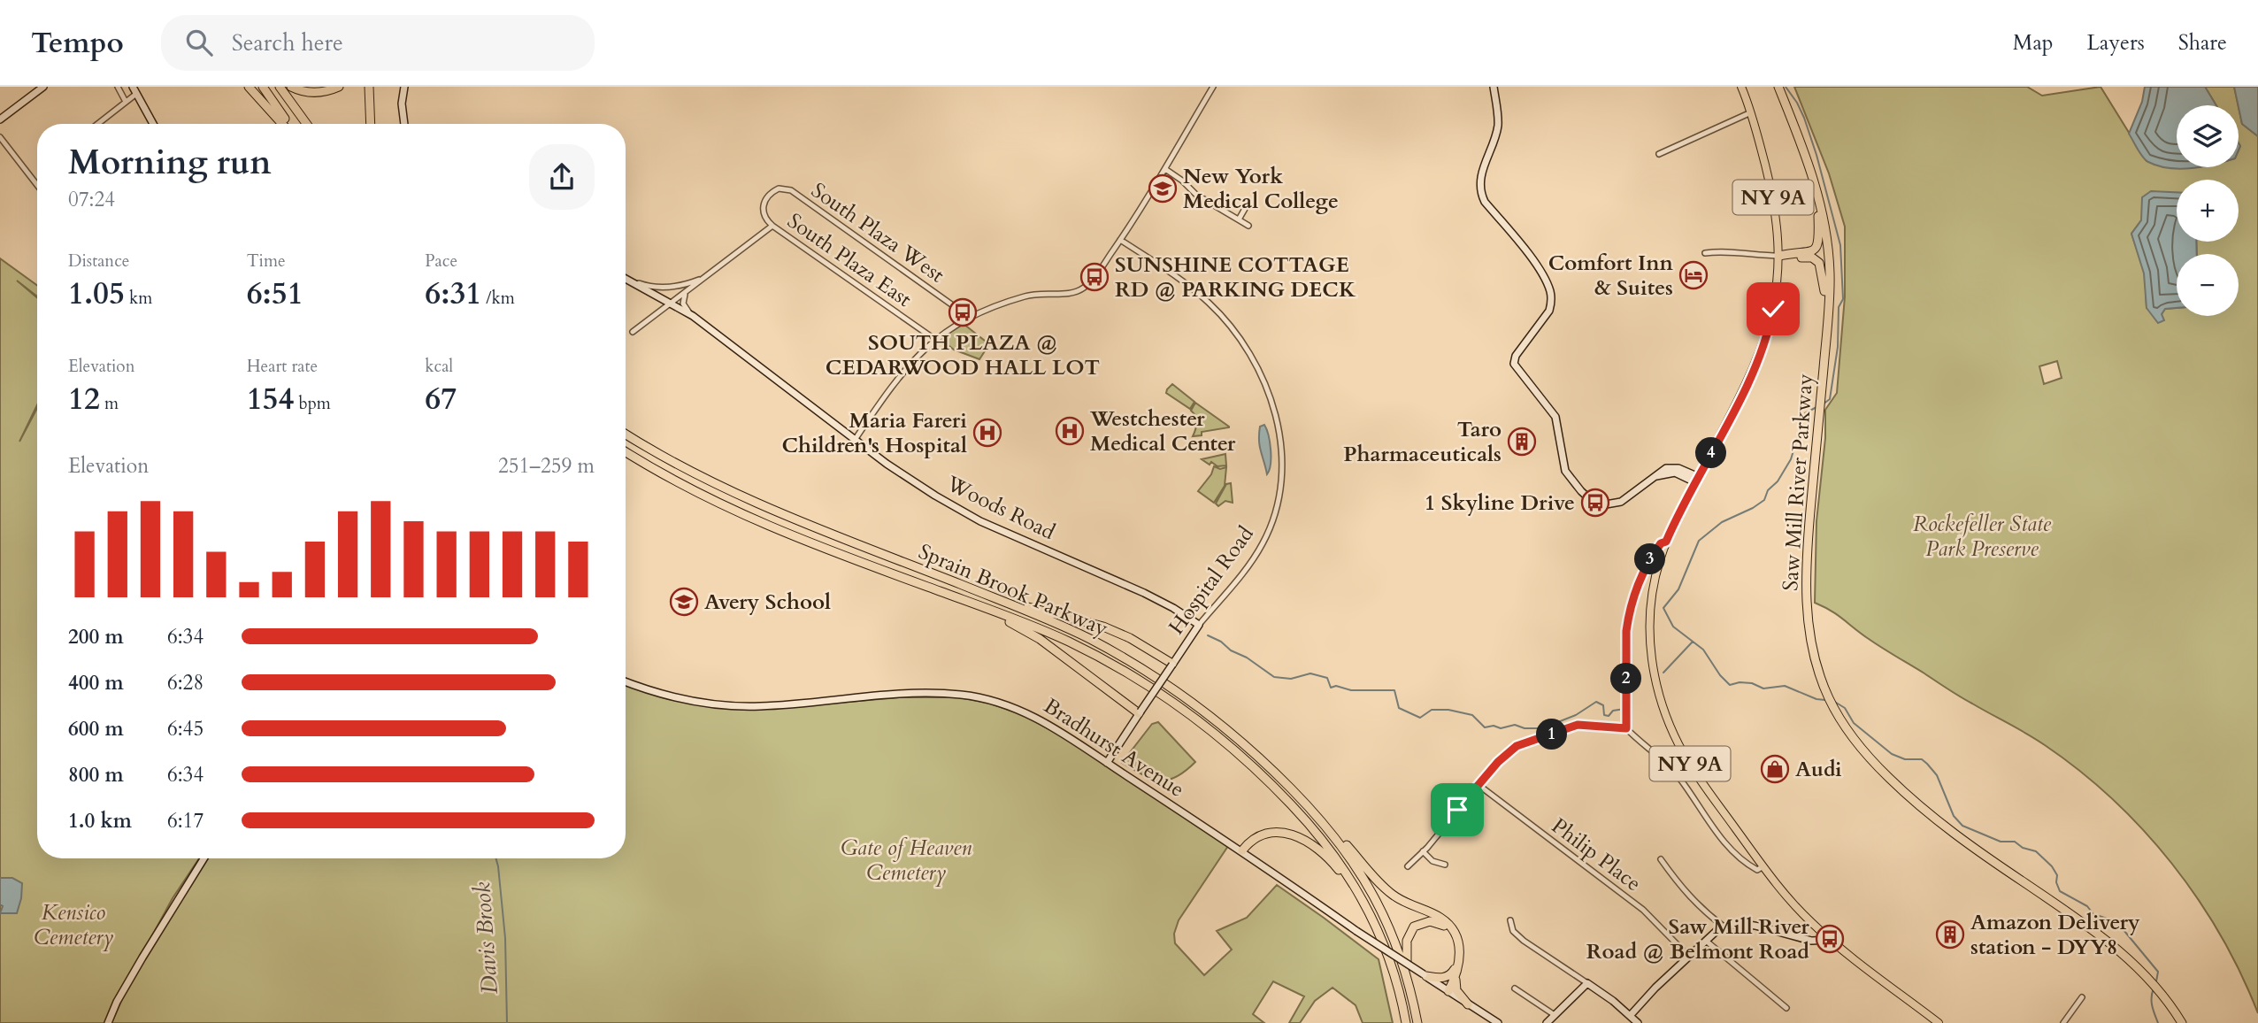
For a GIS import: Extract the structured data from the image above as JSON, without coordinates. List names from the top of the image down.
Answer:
{
  "streets": {
    "highway": ["Saw Mill River Parkway", "Sprain Brook Parkway"],
    "main road": ["NY 9A"],
    "street": [
      "South Plaza West",
      "South Plaza East",
      "Woods Road",
      "Hospital Road",
      "Bradhurst Avenue",
      "Philip Place"
    ]
  },
  "crossings": [
    ["South Plaza West", "South Plaza East"],
    ["Woods Road", "Hospital Road"],
    ["Hospital Road", "Bradhurst Avenue"]
  ],
  "water": ["Davis Brook"],
  "parks": ["Rockefeller State Park Preserve", "Gate of Heaven Cemetery", "Kensico Cemetery"],
  "places": {
    "school or university": ["New York Medical College", "Avery School"],
    "hotel": ["Comfort Inn & Suites"],
    "bus stop": [
      "SUNSHINE COTTAGE RD @ PARKING DECK",
      "SOUTH PLAZA @ CEDARWOOD HALL LOT",
      "1 Skyline Drive",
      "Saw Mill River Road @ Belmont Road"
    ],
    "hospital": ["Westchester Medical Center", "Maria Fareri Children's Hospital"],
    "building": ["Taro Pharmaceuticals", "Amazon Delivery station - DYY8"],
    "shop": ["Audi"]
  },
  "page": {
    "header": "Tempo",
    "search": "Search here",
    "nav": ["Map", "Layers", "Share"],
    "map_buttons": ["+", "−"],
    "heading": ["Morning run", "07:24"],
    "stats": [
      ["Distance", "1.05 km"],
      ["Time", "6:51"],
      ["Pace", "6:31 /km"],
      ["Elevation", "12 m"],
      ["Heart rate", "154 bpm"],
      ["kcal", "67"]
    ],
    "pins": [
      "4",
      "3",
      "2",
      "1"
    ],
    "chart": ["Elevation", "251–259 m"],
    "list": [
      {
        "name": "200 m",
        "note": "6:34"
      },
      {
        "name": "400 m",
        "note": "6:28"
      },
      {
        "name": "600 m",
        "note": "6:45"
      },
      {
        "name": "800 m",
        "note": "6:34"
      },
      {
        "name": "1.0 km",
        "note": "6:17"
      }
    ]
  }
}
